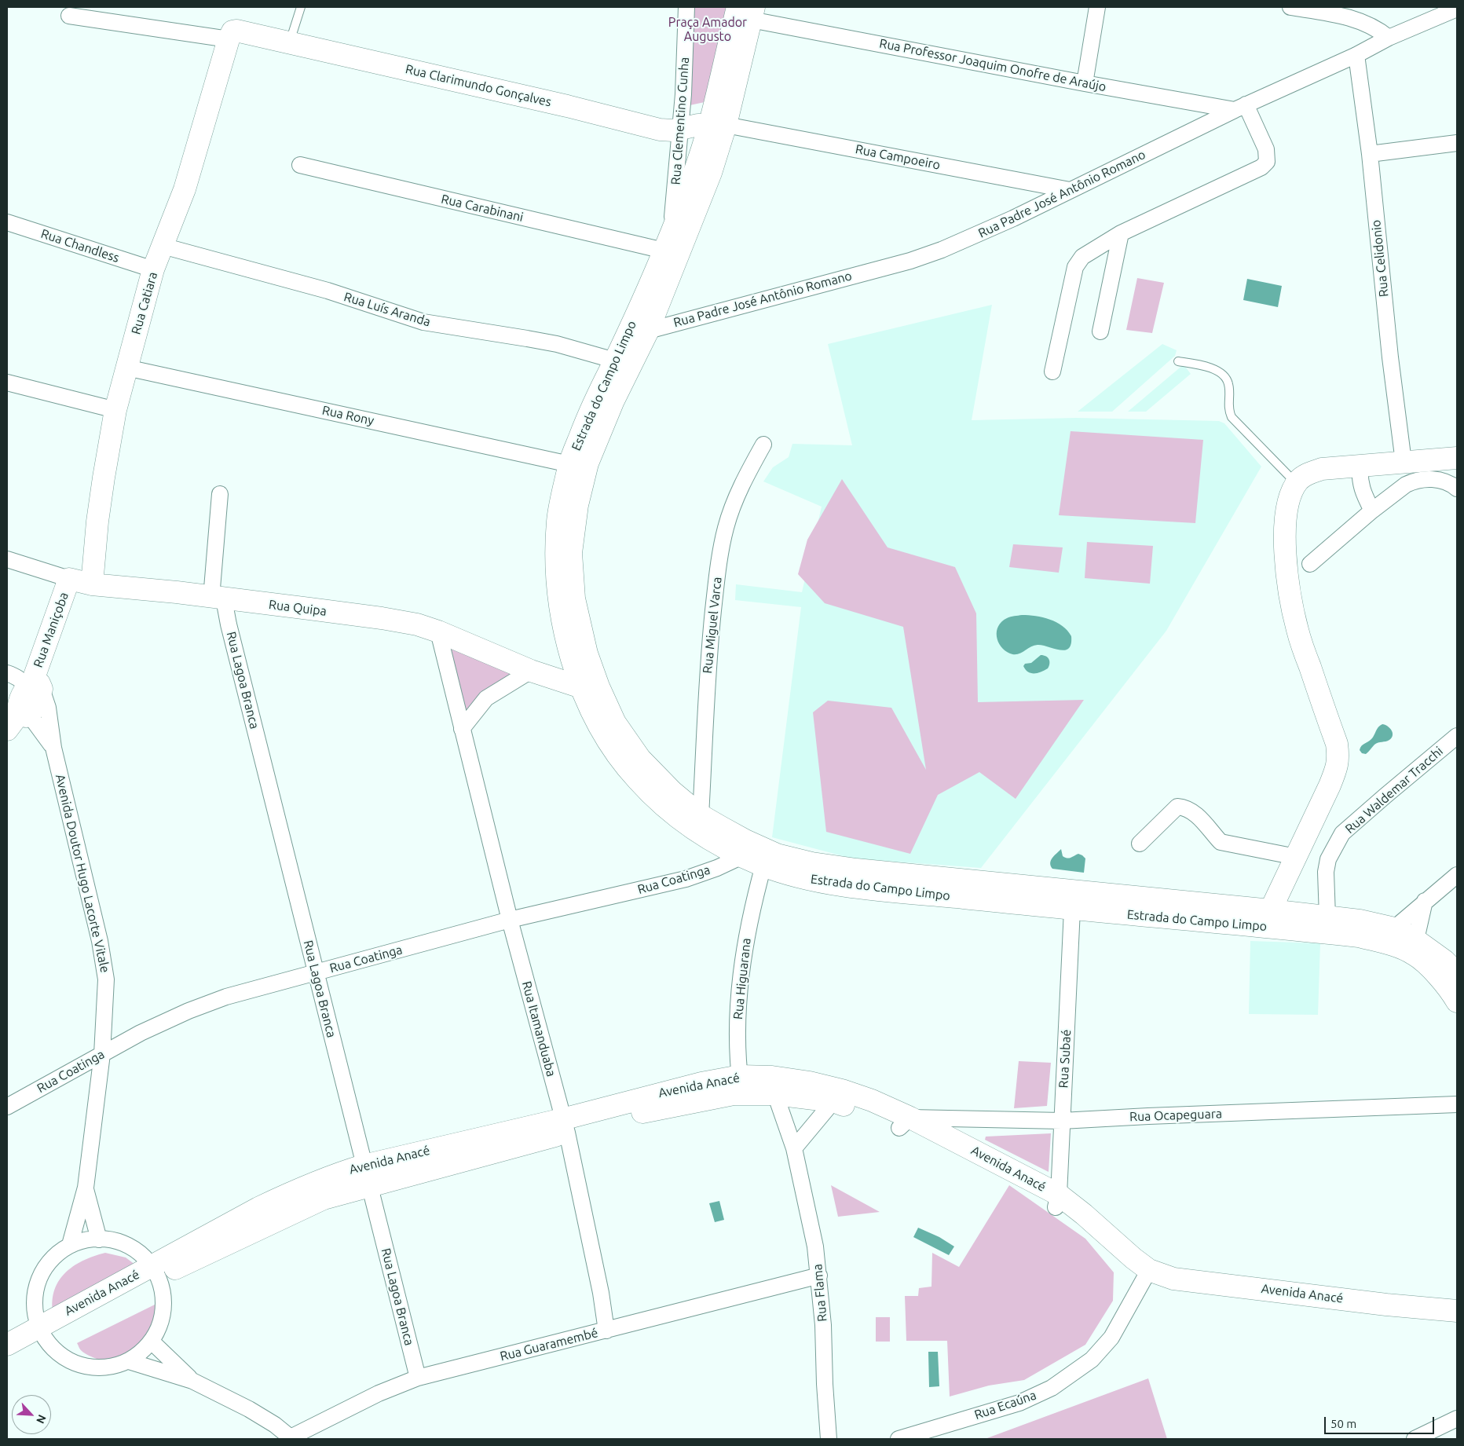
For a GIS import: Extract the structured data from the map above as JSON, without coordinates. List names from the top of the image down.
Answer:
{
  "streets": {
    "main road": [
      "Rua Clarimundo Gonçalves",
      "Rua Catiara",
      "Estrada do Campo Limpo",
      "Rua Quipa",
      "Rua Maniçoba",
      "Avenida Anacé"
    ],
    "street": [
      "Rua Professor Joaquim Onofre de Araújo",
      "Rua Clementino Cunha",
      "Rua Campoeiro",
      "Rua Padre José Antônio Romano",
      "Rua Carabinani",
      "Rua Chandless",
      "Rua Celidonio",
      "Rua Luís Aranda",
      "Rua Rony",
      "Rua Miguel Varca",
      "Rua Lagoa Branca",
      "Rua Waldemar Tracchi",
      "Avenida Doutor Hugo Lacorte Vitale",
      "Rua Coatinga",
      "Rua Higuarana",
      "Rua Itamanduaba",
      "Rua Subaé",
      "Rua Ocapeguara",
      "Rua Flama",
      "Rua Guaramembé",
      "Rua Ecaúna"
    ]
  },
  "crossings": [
    ["Rua Professor Joaquim Onofre de Araújo", "Rua Padre José Antônio Romano"],
    ["Rua Professor Joaquim Onofre de Araújo", "Estrada do Campo Limpo"],
    ["Rua Clarimundo Gonçalves", "Rua Clementino Cunha"],
    ["Rua Clarimundo Gonçalves", "Rua Campoeiro"],
    ["Rua Clarimundo Gonçalves", "Rua Catiara"],
    ["Rua Clarimundo Gonçalves", "Estrada do Campo Limpo"],
    ["Rua Clementino Cunha", "Rua Carabinani"],
    ["Rua Clementino Cunha", "Estrada do Campo Limpo"],
    ["Rua Campoeiro", "Rua Padre José Antônio Romano"],
    ["Rua Campoeiro", "Estrada do Campo Limpo"],
    ["Rua Padre José Antônio Romano", "Rua Celidonio"],
    ["Rua Padre José Antônio Romano", "Estrada do Campo Limpo"],
    ["Rua Carabinani", "Estrada do Campo Limpo"],
    ["Rua Chandless", "Rua Catiara"],
    ["Rua Catiara", "Rua Luís Aranda"],
    ["Rua Catiara", "Rua Rony"],
    ["Rua Catiara", "Rua Quipa"],
    ["Rua Luís Aranda", "Estrada do Campo Limpo"],
    ["Estrada do Campo Limpo", "Rua Rony"],
    ["Estrada do Campo Limpo", "Rua Quipa"],
    ["Estrada do Campo Limpo", "Rua Miguel Varca"],
    ["Estrada do Campo Limpo", "Rua Waldemar Tracchi"],
    ["Estrada do Campo Limpo", "Rua Coatinga"],
    ["Estrada do Campo Limpo", "Rua Higuarana"],
    ["Estrada do Campo Limpo", "Rua Subaé"],
    ["Rua Quipa", "Rua Maniçoba"],
    ["Rua Quipa", "Rua Lagoa Branca"],
    ["Rua Quipa", "Rua Itamanduaba"],
    ["Rua Maniçoba", "Avenida Doutor Hugo Lacorte Vitale"],
    ["Rua Lagoa Branca", "Rua Coatinga"],
    ["Rua Lagoa Branca", "Avenida Anacé"],
    ["Rua Lagoa Branca", "Rua Guaramembé"],
    ["Avenida Doutor Hugo Lacorte Vitale", "Rua Coatinga"],
    ["Rua Coatinga", "Rua Itamanduaba"],
    ["Rua Higuarana", "Avenida Anacé"],
    ["Rua Itamanduaba", "Avenida Anacé"],
    ["Rua Itamanduaba", "Rua Guaramembé"],
    ["Rua Subaé", "Avenida Anacé"],
    ["Rua Subaé", "Rua Ocapeguara"],
    ["Avenida Anacé", "Rua Ocapeguara"],
    ["Avenida Anacé", "Rua Flama"],
    ["Avenida Anacé", "Rua Ecaúna"],
    ["Rua Flama", "Rua Guaramembé"]
  ],
  "parks": ["Praça Amador Augusto"],
  "scale_bar": "50 m",
  "north": "bottom right"
}
